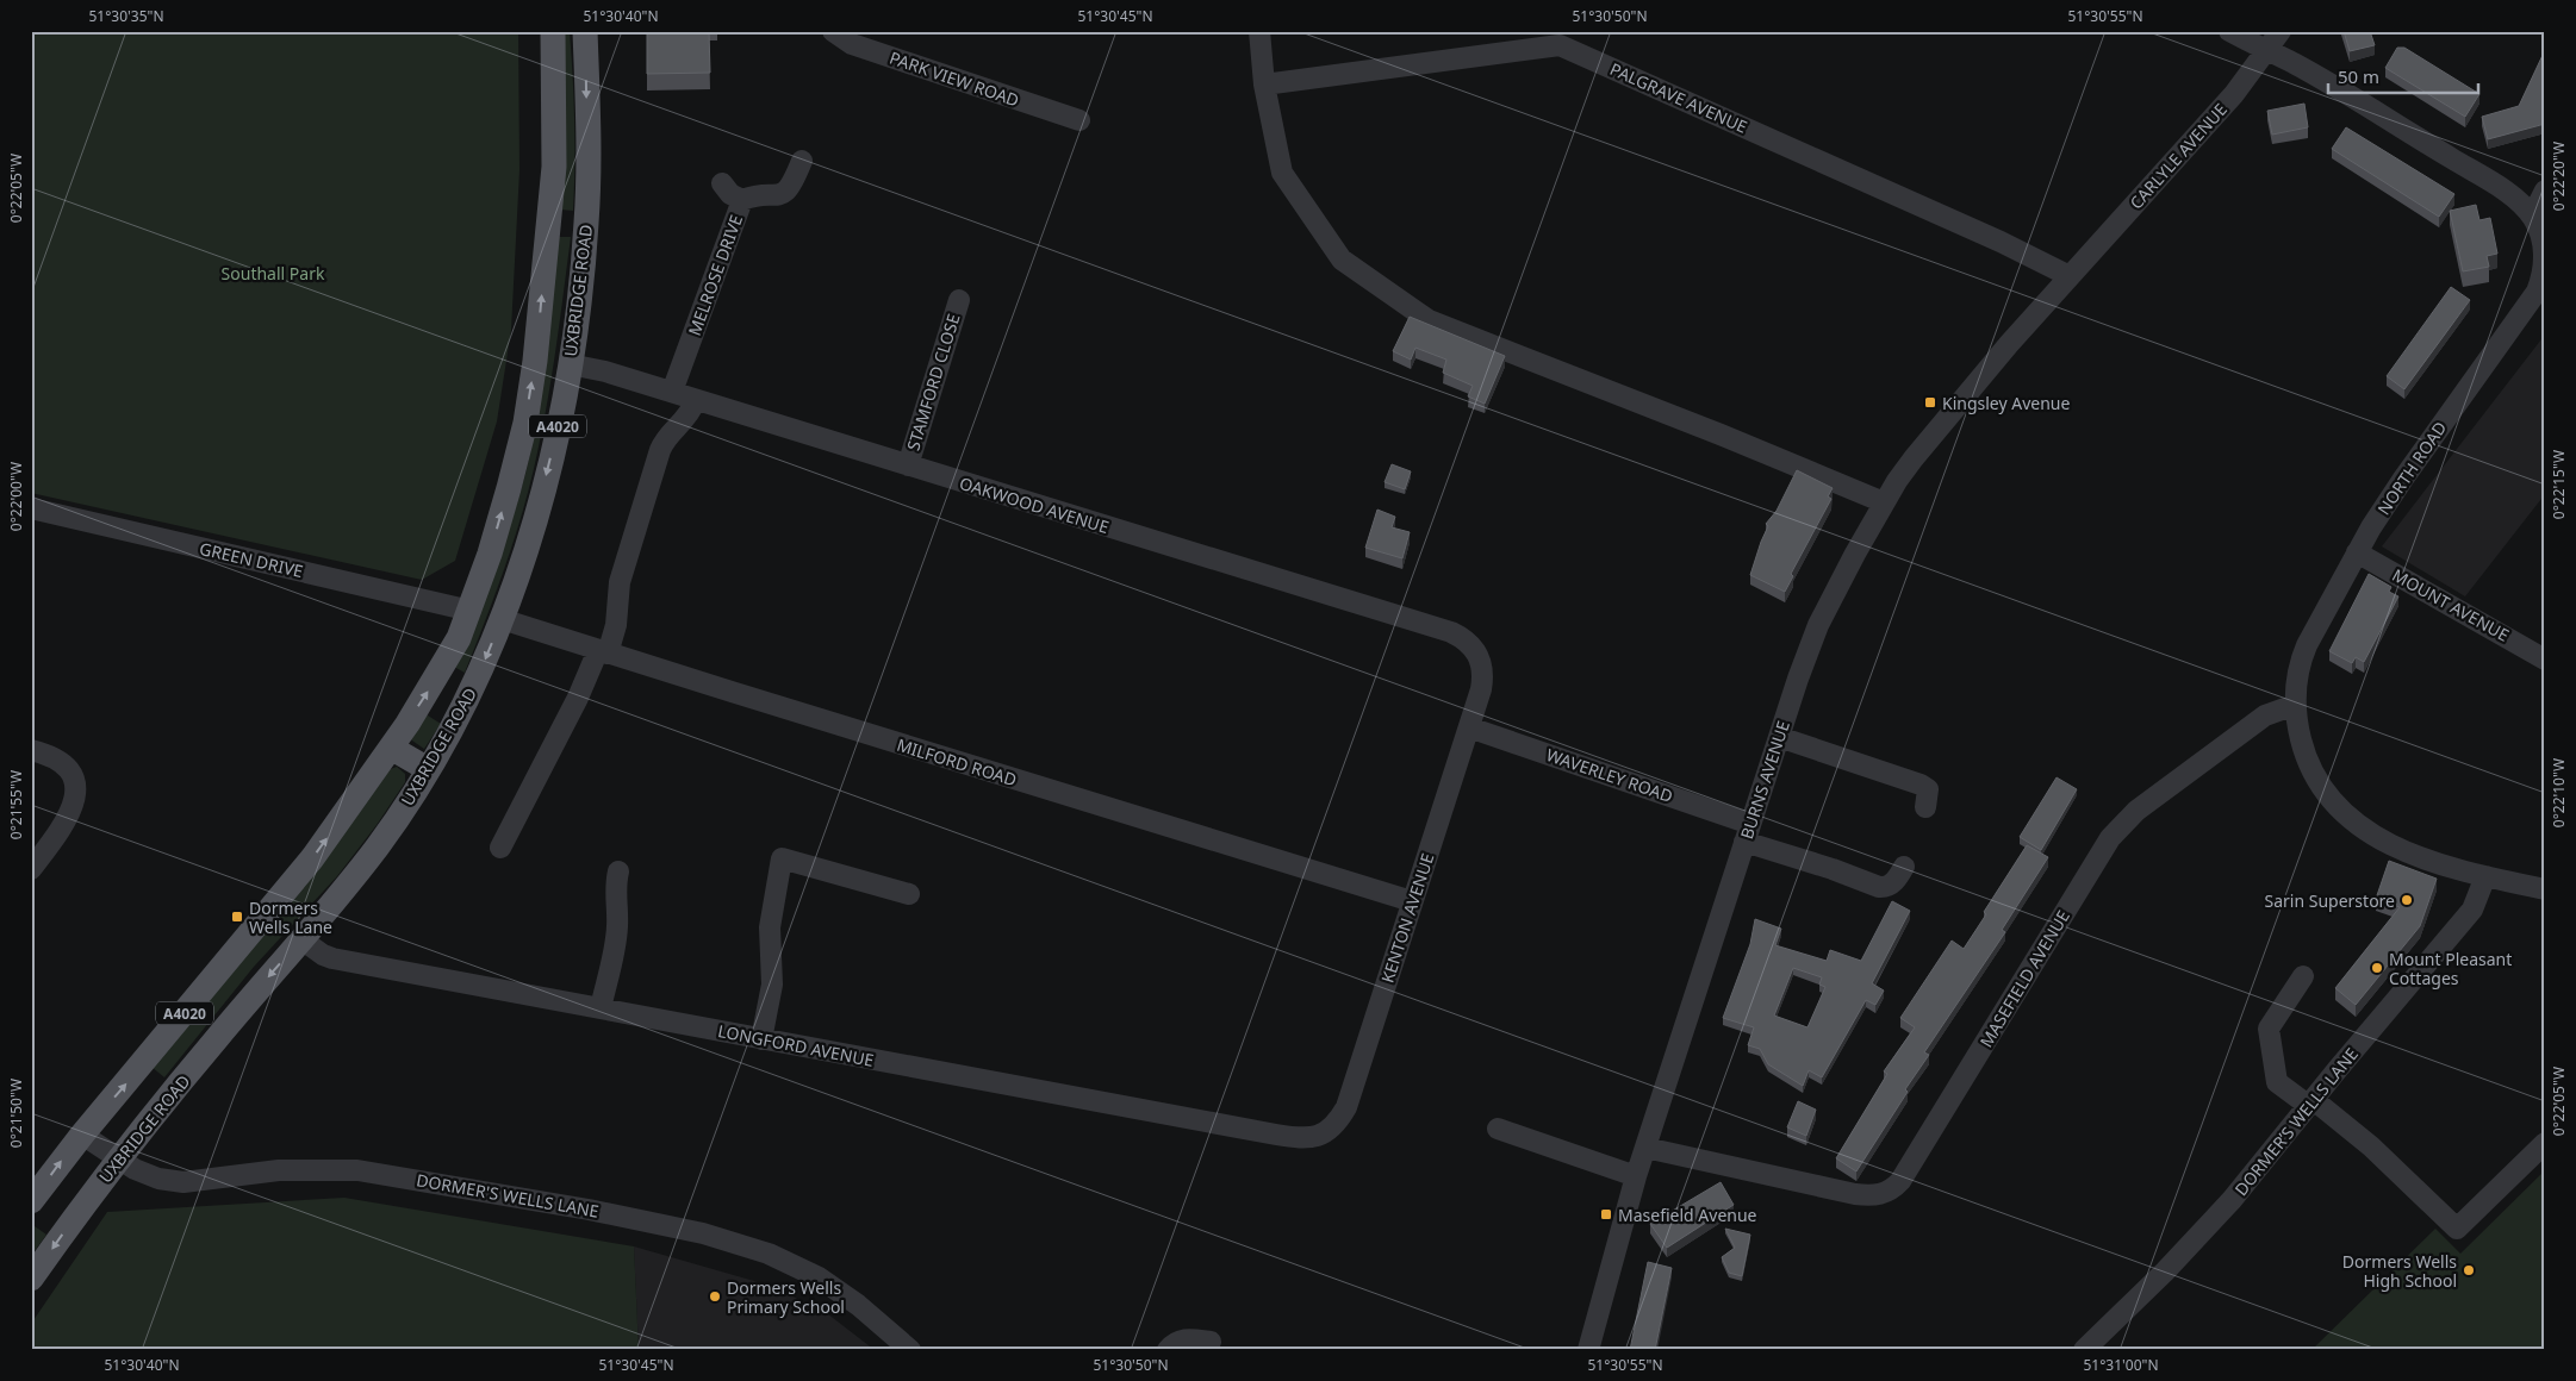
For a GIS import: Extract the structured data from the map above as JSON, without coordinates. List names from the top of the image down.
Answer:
{
  "streets": {
    "main road": ["UXBRIDGE ROAD", "A4020"],
    "street": [
      "PARK VIEW ROAD",
      "PALGRAVE AVENUE",
      "CARLYLE AVENUE",
      "MELROSE DRIVE",
      "STAMFORD CLOSE",
      "NORTH ROAD",
      "OAKWOOD AVENUE",
      "GREEN DRIVE",
      "MOUNT AVENUE",
      "MILFORD ROAD",
      "WAVERLEY ROAD",
      "BURNS AVENUE",
      "KENTON AVENUE",
      "MASEFIELD AVENUE",
      "LONGFORD AVENUE",
      "DORMER’S WELLS LANE",
      "DORMER'S WELLS LANE"
    ]
  },
  "crossings": [
    ["PALGRAVE AVENUE", "CARLYLE AVENUE"],
    ["PALGRAVE AVENUE", "BURNS AVENUE"],
    ["CARLYLE AVENUE", "NORTH ROAD"],
    ["CARLYLE AVENUE", "BURNS AVENUE"],
    ["MELROSE DRIVE", "OAKWOOD AVENUE"],
    ["UXBRIDGE ROAD", "OAKWOOD AVENUE"],
    ["UXBRIDGE ROAD", "GREEN DRIVE"],
    ["UXBRIDGE ROAD", "MILFORD ROAD"],
    ["UXBRIDGE ROAD", "LONGFORD AVENUE"],
    ["UXBRIDGE ROAD", "DORMER'S WELLS LANE"],
    ["STAMFORD CLOSE", "OAKWOOD AVENUE"],
    ["NORTH ROAD", "MOUNT AVENUE"],
    ["NORTH ROAD", "MASEFIELD AVENUE"],
    ["NORTH ROAD", "DORMER’S WELLS LANE"],
    ["OAKWOOD AVENUE", "KENTON AVENUE"],
    ["MILFORD ROAD", "KENTON AVENUE"],
    ["WAVERLEY ROAD", "BURNS AVENUE"],
    ["WAVERLEY ROAD", "KENTON AVENUE"],
    ["BURNS AVENUE", "MASEFIELD AVENUE"],
    ["KENTON AVENUE", "LONGFORD AVENUE"]
  ],
  "parks": ["Southall Park"],
  "places": {
    "transit": ["Kingsley Avenue", "Dormers Wells Lane", "Masefield Avenue"],
    "other": [
      "Sarin Superstore",
      "Mount Pleasant Cottages",
      "Dormers Wells High School",
      "Dormers Wells Primary School"
    ]
  },
  "scale_bar": "50 m",
  "coordinates": [
    "51°30'35\"N",
    "51°30'40\"N",
    "51°30'45\"N",
    "51°30'50\"N",
    "51°30'55\"N",
    "0°22'20\"W",
    "0°22'05\"W",
    "0°22'15\"W",
    "0°22'00\"W",
    "0°22'10\"W",
    "0°21'55\"W",
    "0°21'50\"W",
    "51°31'00\"N"
  ]
}
